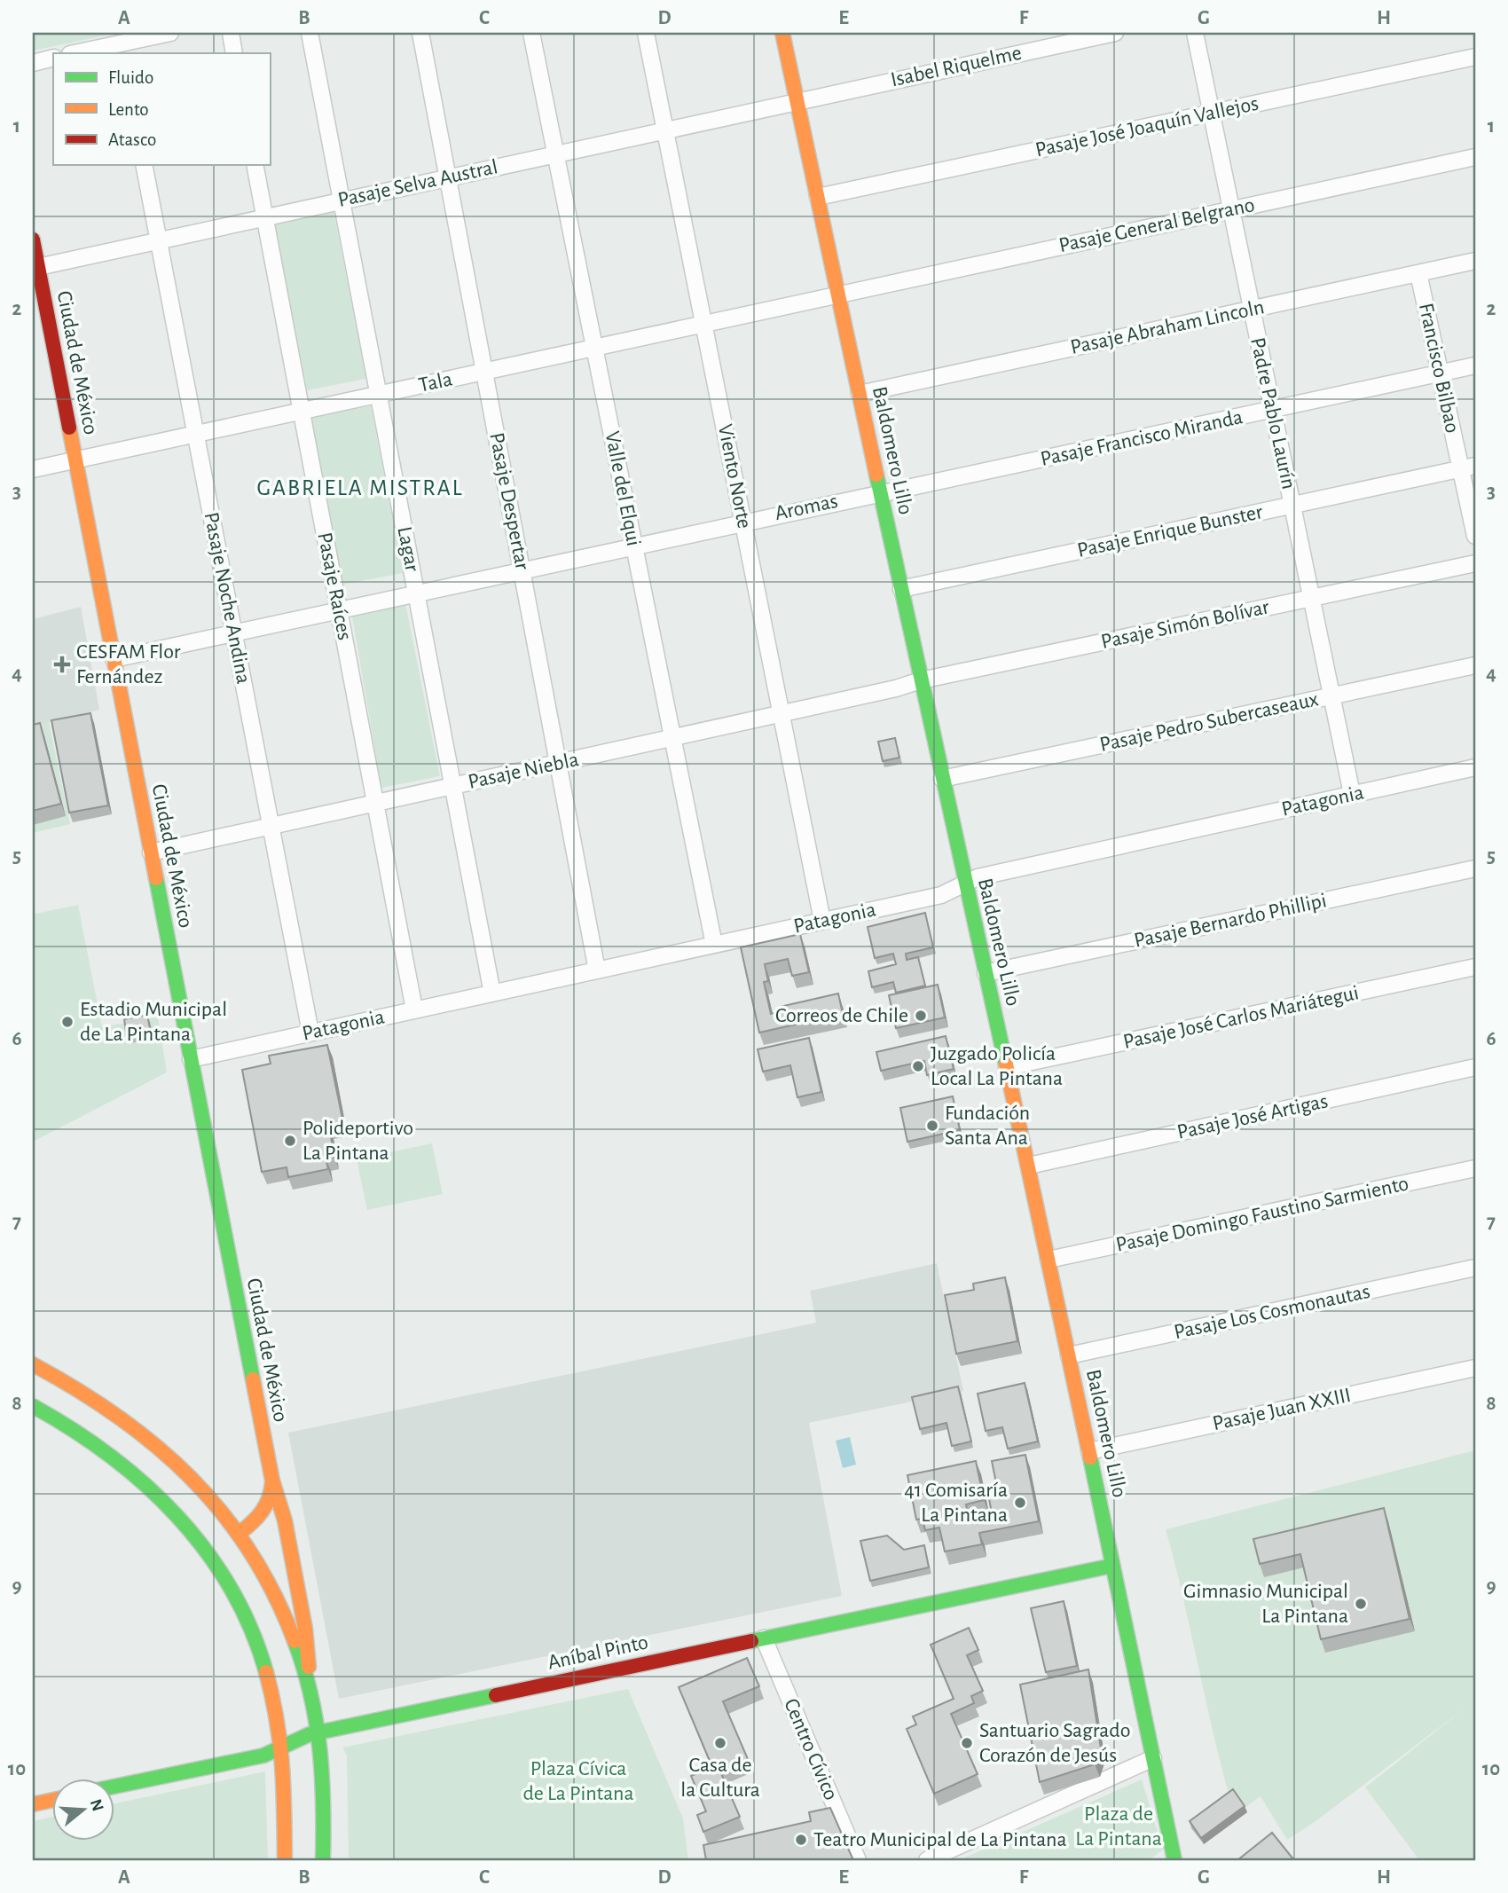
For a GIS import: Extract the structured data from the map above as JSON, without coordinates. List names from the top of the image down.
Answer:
{
  "streets": {
    "street": [
      "Isabel Riquelme",
      "Pasaje José Joaquín Vallejos",
      "Pasaje Selva Austral",
      "Pasaje General Belgrano",
      "Pasaje Abraham Lincoln",
      "Ciudad de México",
      "Francisco Bilbao",
      "Tala",
      "Padre Pablo Laurín",
      "Pasaje Francisco Miranda",
      "Baldomero Lillo",
      "Viento Norte",
      "Valle del Elqui",
      "Pasaje Despertar",
      "Aromas",
      "Pasaje Enrique Bunster",
      "Lagar",
      "Pasaje Raíces",
      "Pasaje Noche Andina",
      "Pasaje Simón Bolívar",
      "Pasaje Pedro Subercaseaux",
      "Pasaje Niebla",
      "Patagonia",
      "Pasaje Bernardo Phillipi",
      "Pasaje José Carlos Mariátegui",
      "Pasaje José Artigas",
      "Pasaje Domingo Faustino Sarmiento",
      "Pasaje Los Cosmonautas",
      "Pasaje Juan XXIII",
      "Aníbal Pinto",
      "Centro Cívico"
    ]
  },
  "crossings": [
    ["Isabel Riquelme", "Pasaje Selva Austral"],
    ["Isabel Riquelme", "Baldomero Lillo"],
    ["Pasaje José Joaquín Vallejos", "Padre Pablo Laurín"],
    ["Pasaje José Joaquín Vallejos", "Baldomero Lillo"],
    ["Pasaje Selva Austral", "Ciudad de México"],
    ["Pasaje Selva Austral", "Baldomero Lillo"],
    ["Pasaje Selva Austral", "Viento Norte"],
    ["Pasaje Selva Austral", "Valle del Elqui"],
    ["Pasaje Selva Austral", "Pasaje Despertar"],
    ["Pasaje Selva Austral", "Lagar"],
    ["Pasaje Selva Austral", "Pasaje Raíces"],
    ["Pasaje Selva Austral", "Pasaje Noche Andina"],
    ["Pasaje General Belgrano", "Tala"],
    ["Pasaje General Belgrano", "Padre Pablo Laurín"],
    ["Pasaje General Belgrano", "Baldomero Lillo"],
    ["Pasaje Abraham Lincoln", "Francisco Bilbao"],
    ["Pasaje Abraham Lincoln", "Padre Pablo Laurín"],
    ["Pasaje Abraham Lincoln", "Baldomero Lillo"],
    ["Ciudad de México", "Tala"],
    ["Ciudad de México", "Aromas"],
    ["Ciudad de México", "Pasaje Niebla"],
    ["Ciudad de México", "Patagonia"],
    ["Francisco Bilbao", "Pasaje Francisco Miranda"],
    ["Francisco Bilbao", "Pasaje Enrique Bunster"],
    ["Tala", "Baldomero Lillo"],
    ["Tala", "Viento Norte"],
    ["Tala", "Valle del Elqui"],
    ["Tala", "Pasaje Despertar"],
    ["Tala", "Lagar"],
    ["Tala", "Pasaje Raíces"],
    ["Tala", "Pasaje Noche Andina"],
    ["Padre Pablo Laurín", "Pasaje Francisco Miranda"],
    ["Padre Pablo Laurín", "Pasaje Enrique Bunster"],
    ["Padre Pablo Laurín", "Pasaje Simón Bolívar"],
    ["Padre Pablo Laurín", "Pasaje Pedro Subercaseaux"],
    ["Padre Pablo Laurín", "Patagonia"],
    ["Pasaje Francisco Miranda", "Baldomero Lillo"],
    ["Pasaje Francisco Miranda", "Aromas"],
    ["Baldomero Lillo", "Aromas"],
    ["Baldomero Lillo", "Pasaje Enrique Bunster"],
    ["Baldomero Lillo", "Pasaje Simón Bolívar"],
    ["Baldomero Lillo", "Pasaje Pedro Subercaseaux"],
    ["Baldomero Lillo", "Patagonia"],
    ["Baldomero Lillo", "Pasaje Bernardo Phillipi"],
    ["Baldomero Lillo", "Pasaje José Carlos Mariátegui"],
    ["Baldomero Lillo", "Pasaje José Artigas"],
    ["Baldomero Lillo", "Pasaje Domingo Faustino Sarmiento"],
    ["Baldomero Lillo", "Pasaje Los Cosmonautas"],
    ["Baldomero Lillo", "Pasaje Juan XXIII"],
    ["Baldomero Lillo", "Aníbal Pinto"],
    ["Viento Norte", "Aromas"],
    ["Viento Norte", "Pasaje Niebla"],
    ["Viento Norte", "Patagonia"],
    ["Valle del Elqui", "Aromas"],
    ["Valle del Elqui", "Pasaje Niebla"],
    ["Valle del Elqui", "Patagonia"],
    ["Pasaje Despertar", "Aromas"],
    ["Pasaje Despertar", "Pasaje Niebla"],
    ["Pasaje Despertar", "Patagonia"],
    ["Aromas", "Lagar"],
    ["Aromas", "Pasaje Raíces"],
    ["Aromas", "Pasaje Noche Andina"],
    ["Lagar", "Pasaje Niebla"],
    ["Lagar", "Patagonia"],
    ["Pasaje Raíces", "Pasaje Niebla"],
    ["Pasaje Raíces", "Patagonia"],
    ["Pasaje Noche Andina", "Pasaje Niebla"],
    ["Pasaje Noche Andina", "Patagonia"],
    ["Pasaje Simón Bolívar", "Pasaje Niebla"],
    ["Aníbal Pinto", "Centro Cívico"]
  ],
  "districts": ["GABRIELA MISTRAL"],
  "parks": ["Plaza Cívica de La Pintana", "Plaza de La Pintana"],
  "places": {
    "health": ["CESFAM Flor Fernández"],
    "other": [
      "Correos de Chile",
      "Estadio Municipal de La Pintana",
      "Juzgado Policía Local La Pintana",
      "Fundación Santa Ana",
      "Polideportivo La Pintana",
      "41 Comisaría La Pintana",
      "Gimnasio Municipal La Pintana",
      "Casa de la Cultura",
      "Santuario Sagrado Corazón de Jesús",
      "Teatro Municipal de La Pintana"
    ]
  },
  "legend": ["Fluido", "Lento", "Atasco"],
  "north": "right",
  "grid": {
    "columns": [
      "A",
      "B",
      "C",
      "D",
      "E",
      "F",
      "G",
      "H"
    ],
    "rows": [
      "1",
      "2",
      "3",
      "4",
      "5",
      "6",
      "7",
      "8",
      "9",
      "10"
    ]
  }
}
